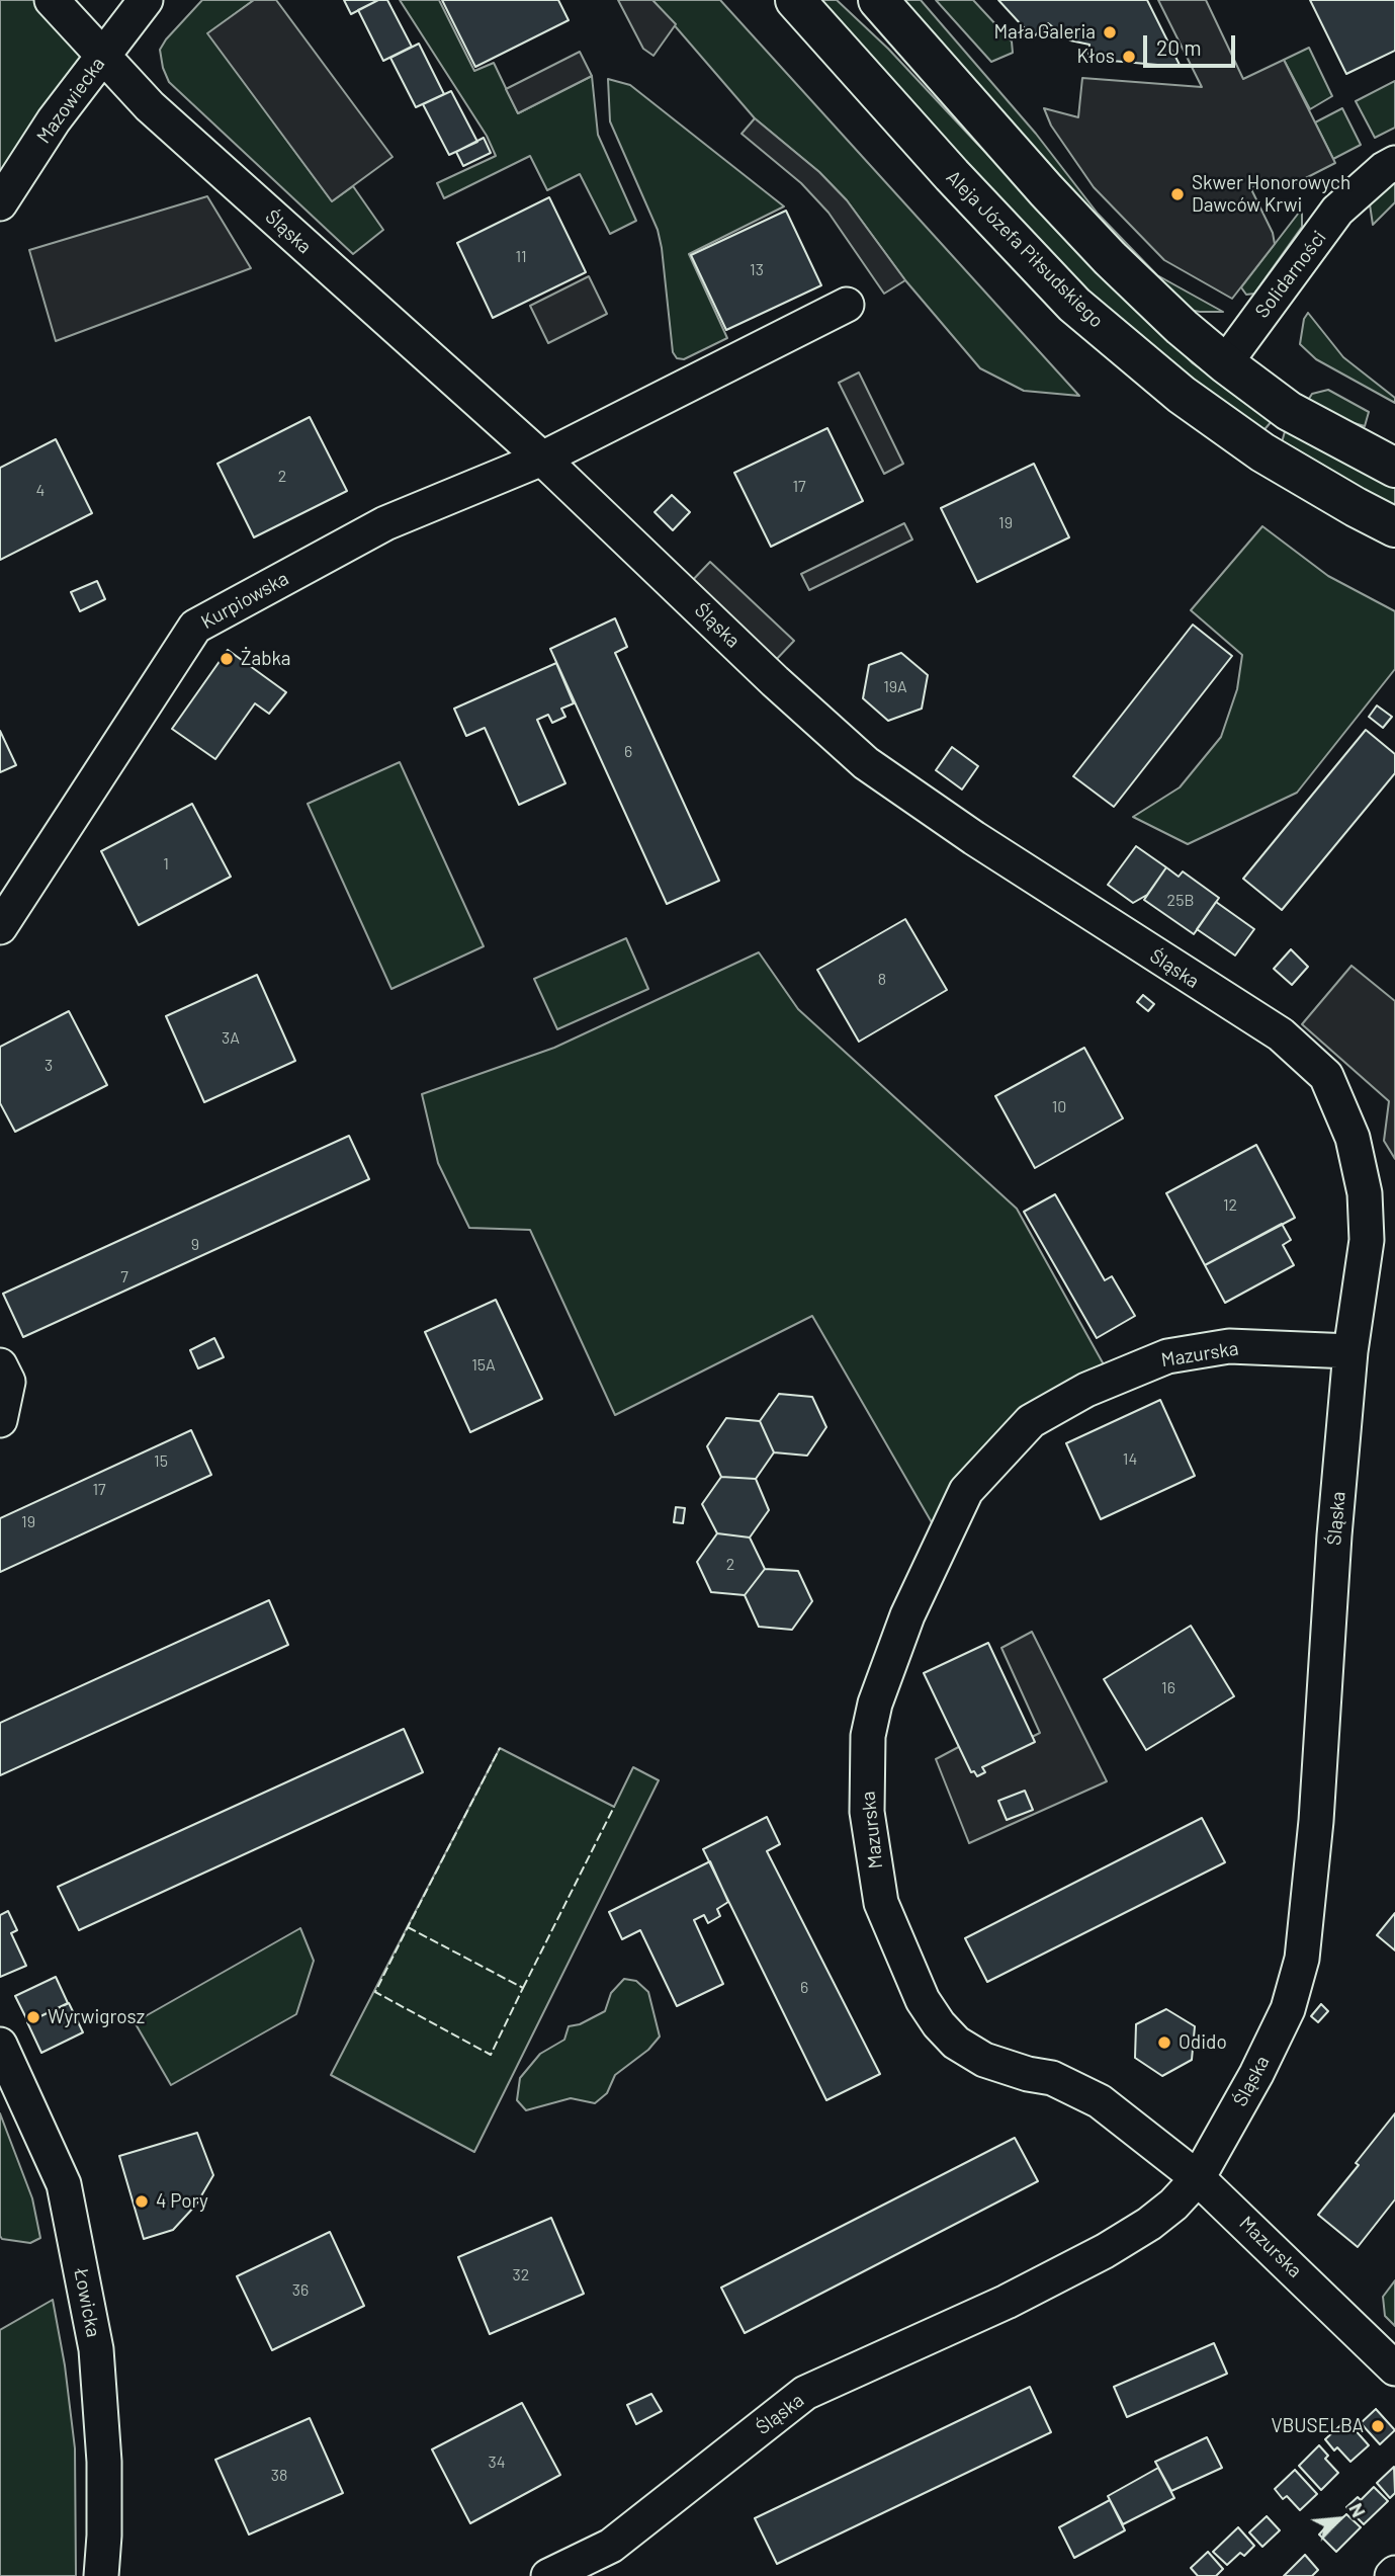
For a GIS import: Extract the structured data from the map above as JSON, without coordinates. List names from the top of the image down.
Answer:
{
  "streets": {
    "main road": ["Aleja Józefa Piłsudskiego"],
    "street": [
      "Mazowiecka",
      "Śląska",
      "Solidarności",
      "Kurpiowska",
      "Mazurska",
      "Łowicka"
    ]
  },
  "crossings": [
    ["Mazowiecka", "Śląska"],
    ["Śląska", "Kurpiowska"],
    ["Śląska", "Mazurska"]
  ],
  "places": [
    "Mała Galeria",
    "Kłos",
    "Skwer Honorowych Dawców Krwi",
    "Żabka",
    "Wyrwigrosz",
    "Odido",
    "4 Pory",
    "VBUSELBA"
  ],
  "house_numbers": [
    "11",
    "13",
    "2",
    "17",
    "4",
    "19",
    "19A",
    "6",
    "1",
    "25B",
    "8",
    "3A",
    "3",
    "10",
    "12",
    "9",
    "7",
    "15A",
    "14",
    "15",
    "17",
    "19",
    "2",
    "16",
    "6",
    "32",
    "36",
    "34",
    "38"
  ],
  "scale_bar": "20 m",
  "north": "top right"
}
